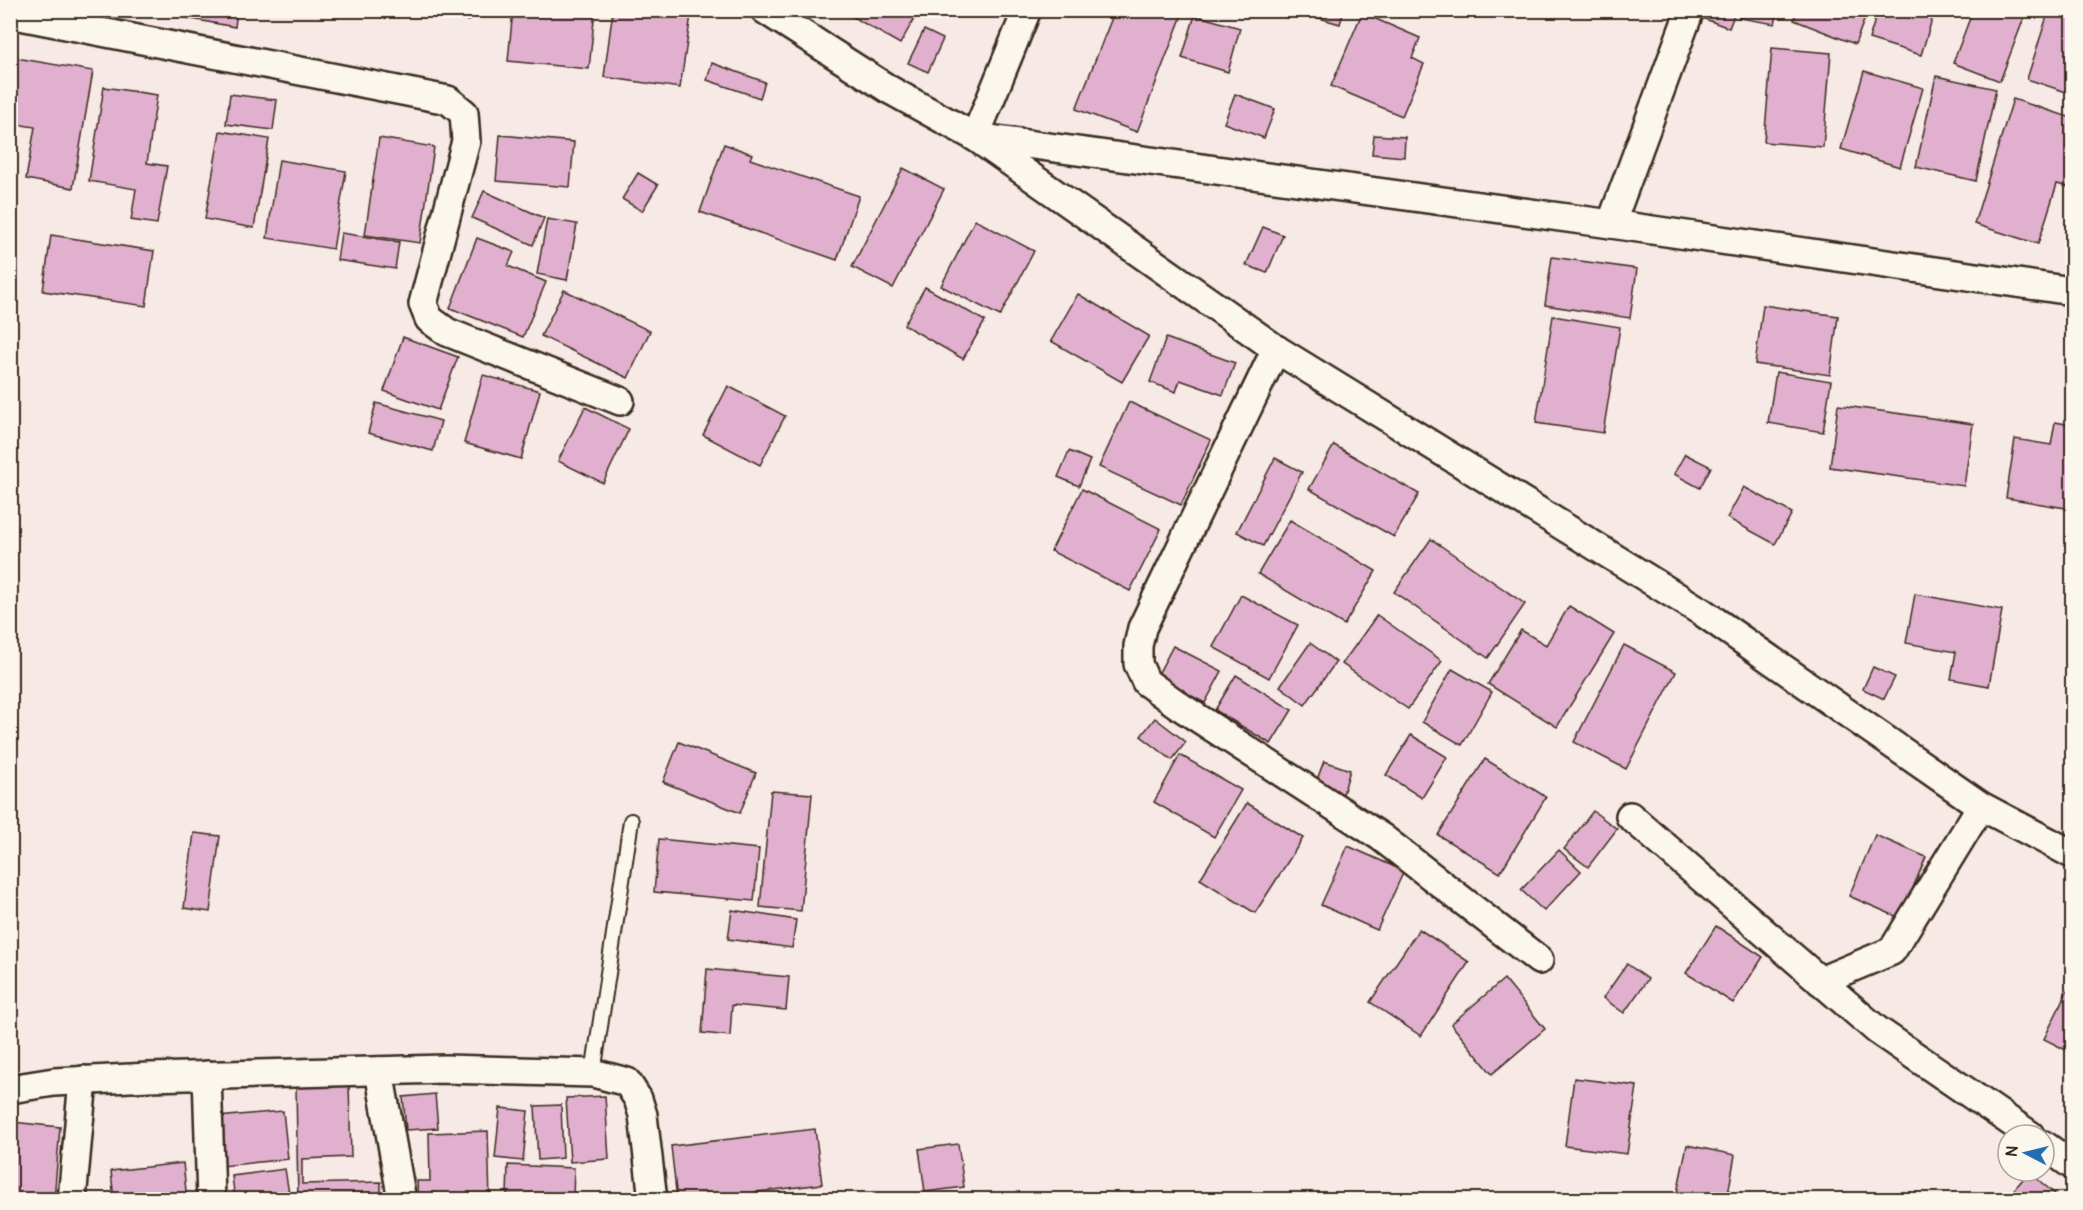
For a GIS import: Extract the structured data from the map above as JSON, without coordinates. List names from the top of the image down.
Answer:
{
  "north": "left"
}
